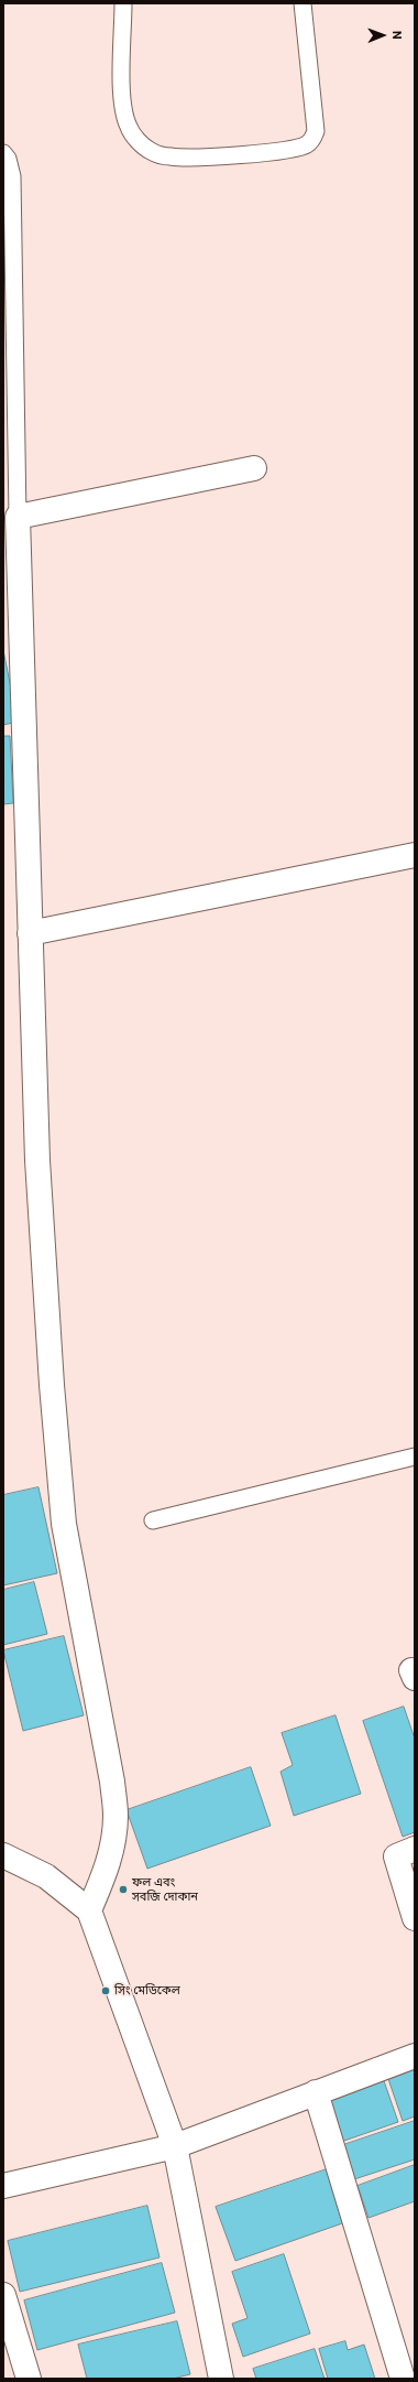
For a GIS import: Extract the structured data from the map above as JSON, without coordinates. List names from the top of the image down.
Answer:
{
  "places": ["ফল এবং সবজি দোকান", "সিং মেডিকেল"],
  "north": "right"
}
